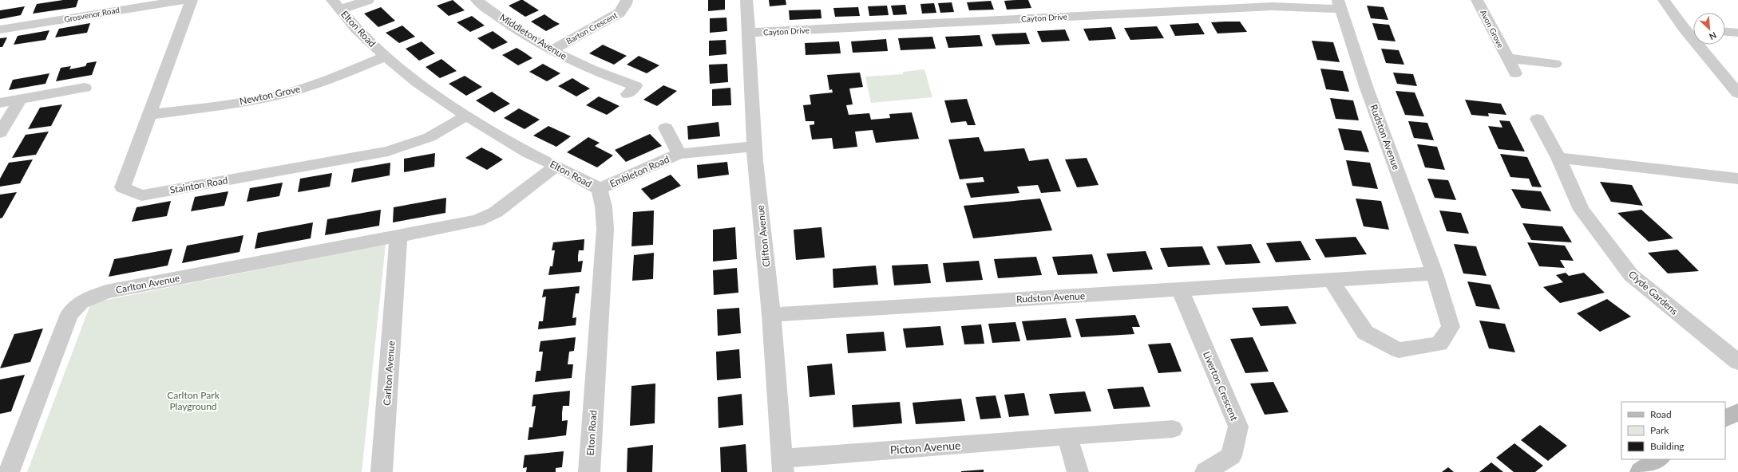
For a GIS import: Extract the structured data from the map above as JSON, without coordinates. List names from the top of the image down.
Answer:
{
  "streets": {
    "street": [
      "Grosvenor Road",
      "Cayton Drive",
      "Barton Crescent",
      "Elton Road",
      "Avon Grove",
      "Middleton Avenue",
      "Newton Grove",
      "Rudston Avenue",
      "Embleton Road",
      "Stainton Road",
      "Clifton Avenue",
      "Carlton Avenue",
      "Clyde Gardens",
      "Liverton Crescent",
      "Picton Avenue"
    ]
  },
  "crossings": [
    ["Cayton Drive", "Rudston Avenue"],
    ["Cayton Drive", "Clifton Avenue"],
    ["Barton Crescent", "Middleton Avenue"],
    ["Elton Road", "Newton Grove"],
    ["Elton Road", "Embleton Road"],
    ["Elton Road", "Stainton Road"],
    ["Elton Road", "Carlton Avenue"],
    ["Newton Grove", "Stainton Road"],
    ["Rudston Avenue", "Clifton Avenue"],
    ["Rudston Avenue", "Liverton Crescent"],
    ["Embleton Road", "Clifton Avenue"],
    ["Clifton Avenue", "Picton Avenue"]
  ],
  "parks": ["Carlton Park Playground"],
  "legend": ["Road", "Park", "Building"],
  "north": "bottom right"
}
